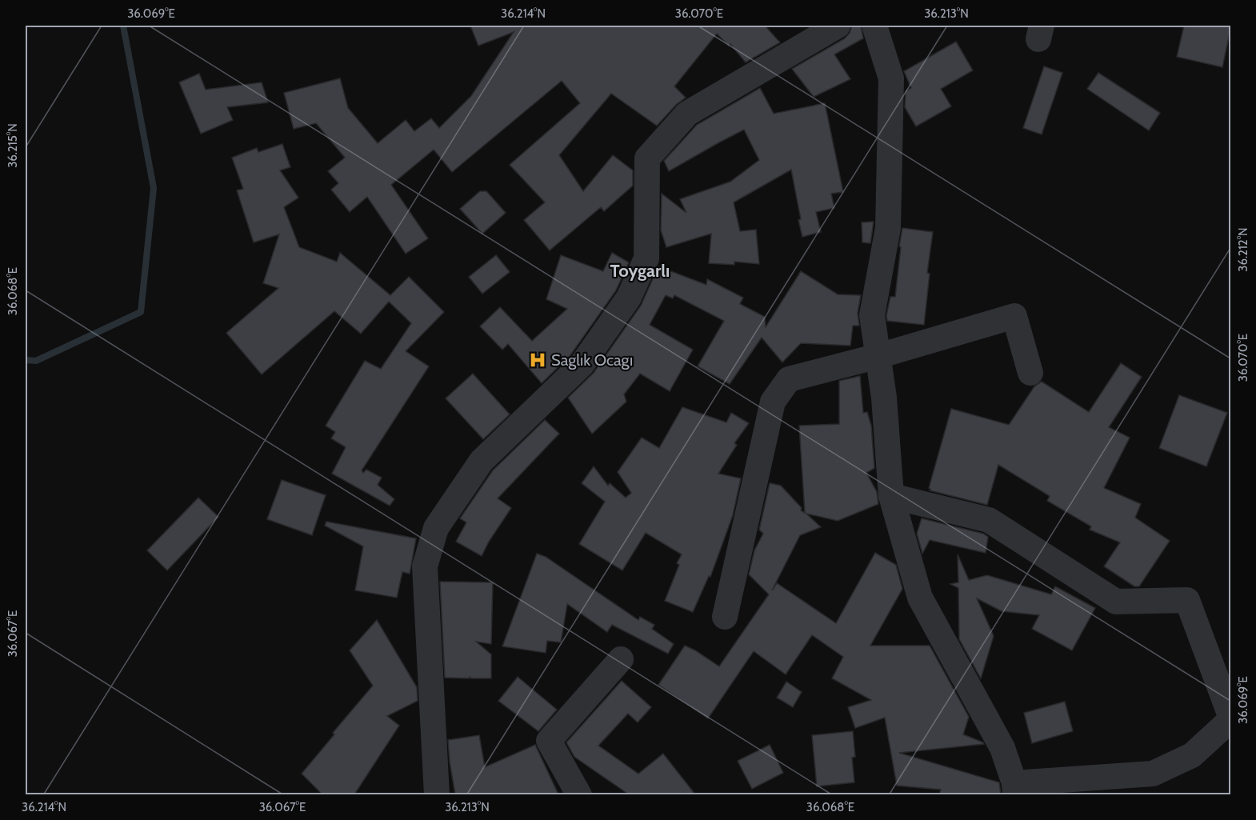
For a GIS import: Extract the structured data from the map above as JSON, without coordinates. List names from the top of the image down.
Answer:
{
  "districts": ["Toygarlı"],
  "places": {
    "hospital": ["Saglık Ocagı"]
  },
  "coordinates": [
    "36.069°E",
    "36.214°N",
    "36.070°E",
    "36.213°N",
    "36.215°N",
    "36.212°N",
    "36.068°E",
    "36.067°E"
  ]
}
